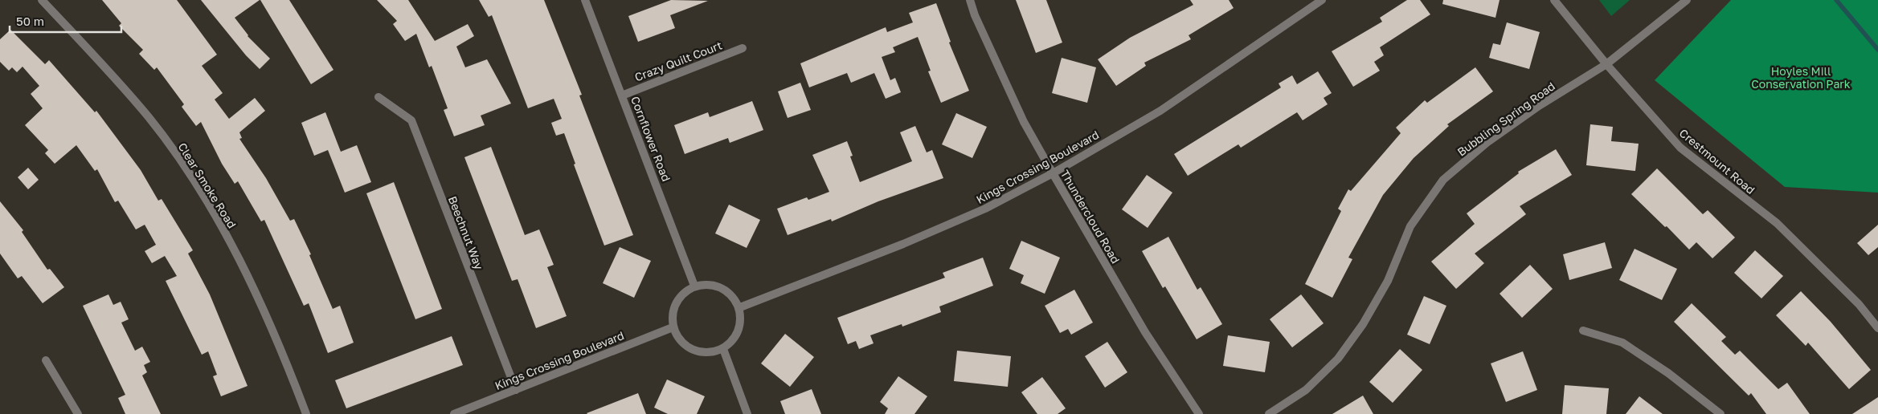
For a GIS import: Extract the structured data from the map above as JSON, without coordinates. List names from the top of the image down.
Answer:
{
  "streets": {
    "street": [
      "Crazy Quilt Court",
      "Bubbling Spring Road",
      "Cornflower Road",
      "Crestmount Road",
      "Kings Crossing Boulevard",
      "Clear Smoke Road",
      "Thundercloud Road",
      "Beechnut Way"
    ]
  },
  "crossings": [
    ["Crazy Quilt Court", "Cornflower Road"],
    ["Bubbling Spring Road", "Crestmount Road"],
    ["Cornflower Road", "Kings Crossing Boulevard"],
    ["Kings Crossing Boulevard", "Thundercloud Road"],
    ["Kings Crossing Boulevard", "Beechnut Way"]
  ],
  "parks": ["Hoyles Mill Conservation Park"],
  "scale_bar": "50 m"
}
